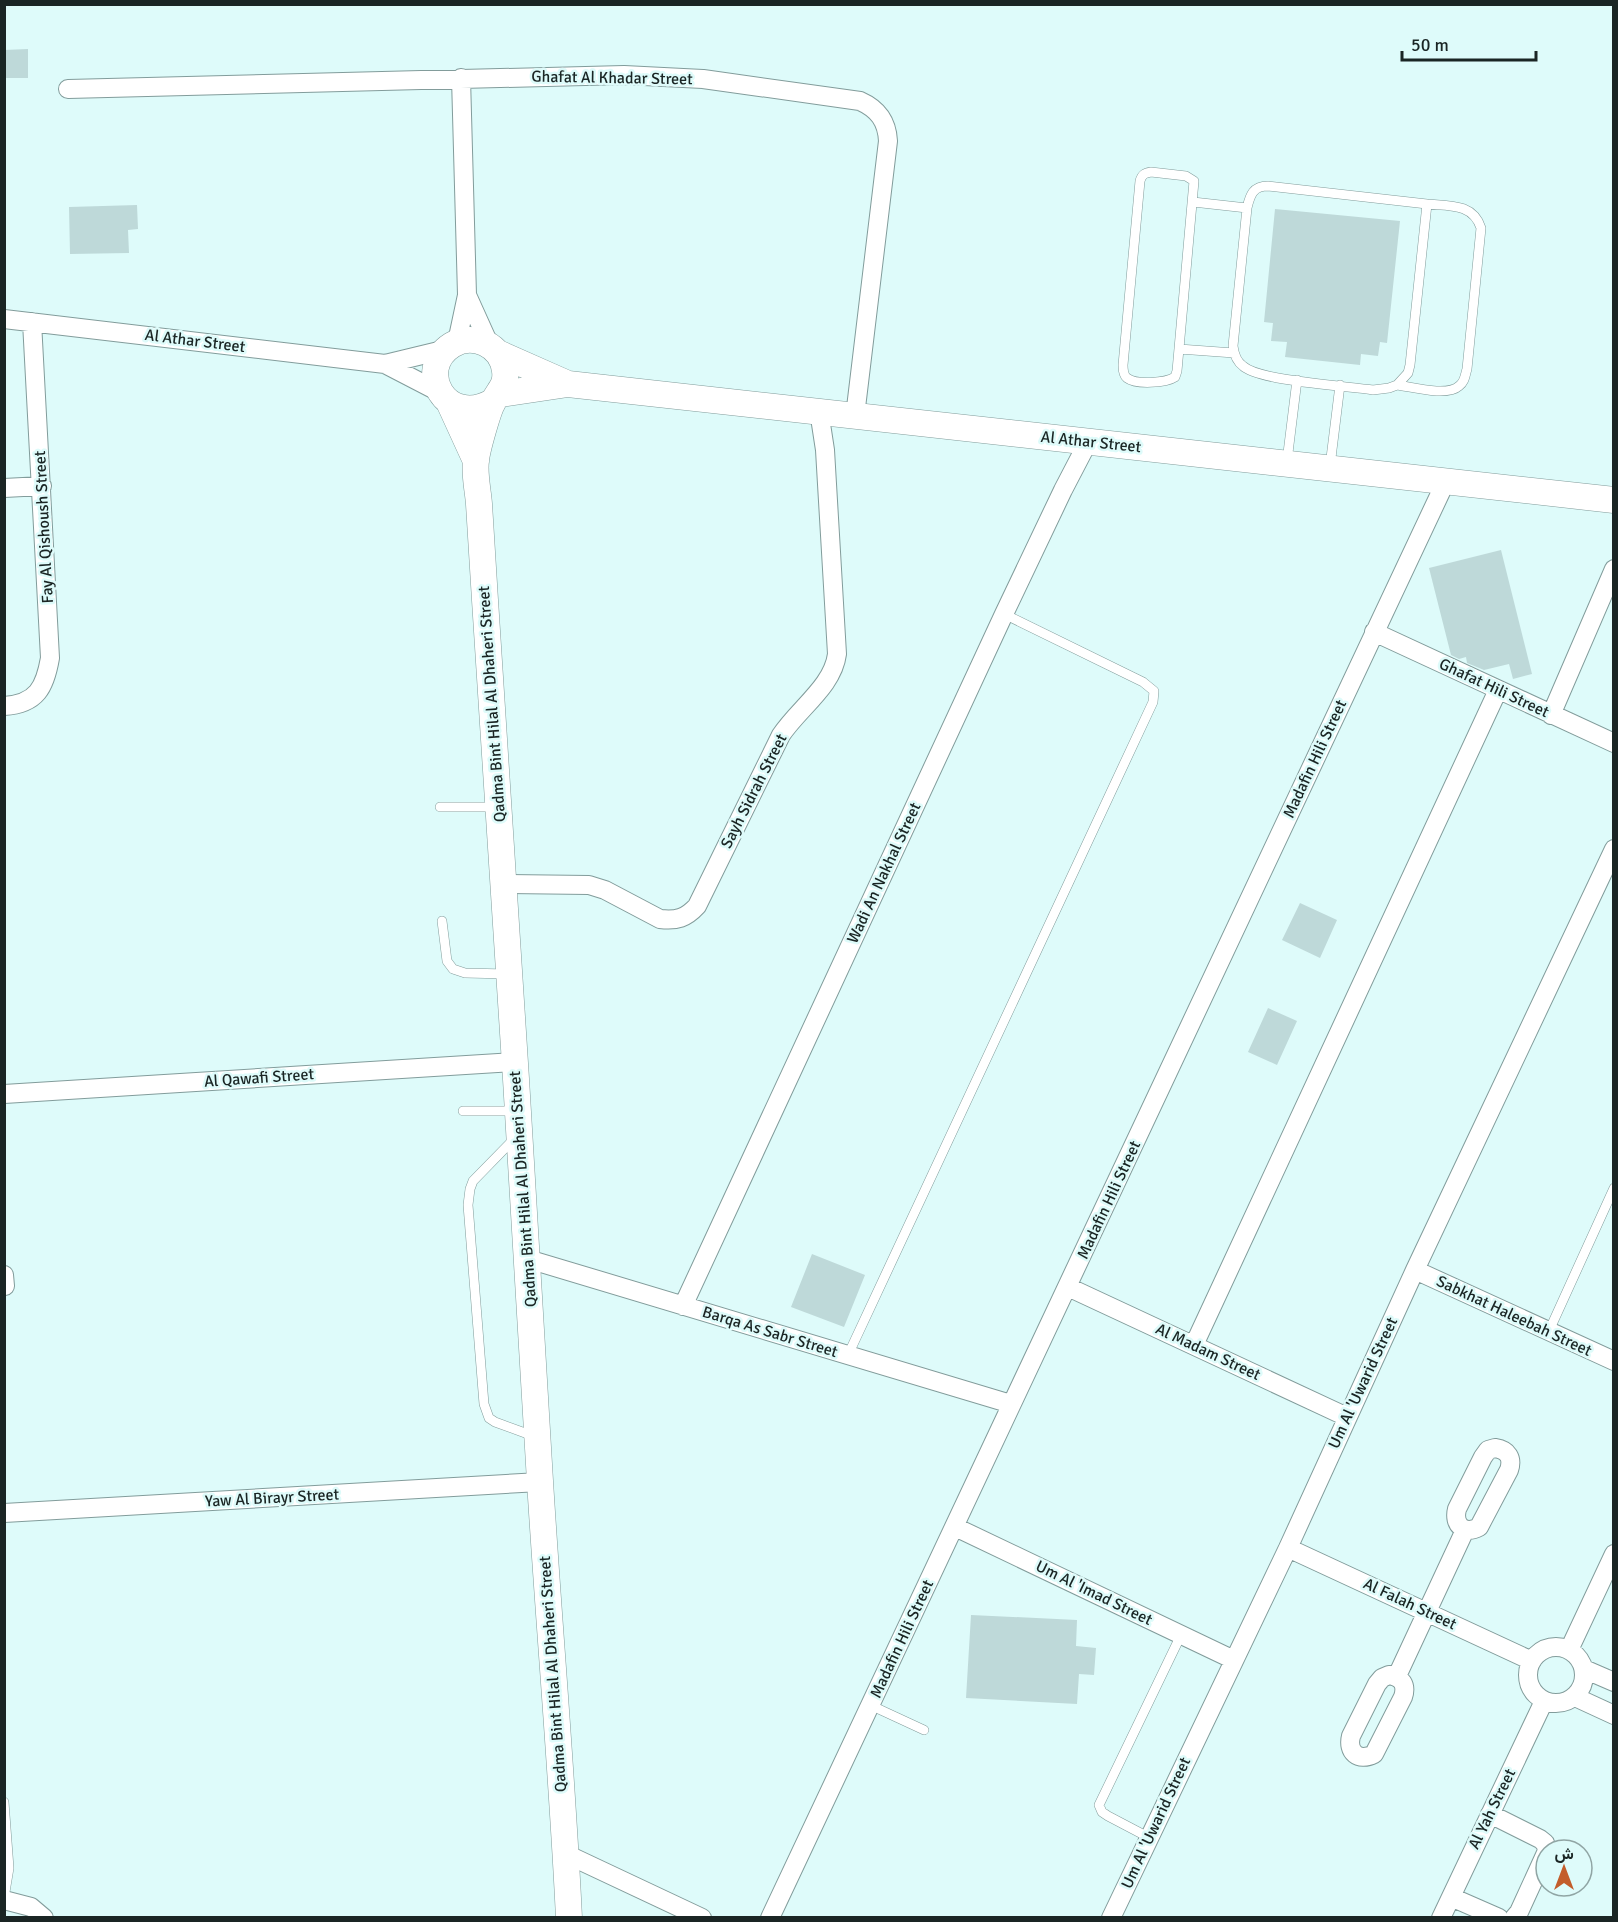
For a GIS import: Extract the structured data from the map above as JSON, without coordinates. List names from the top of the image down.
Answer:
{
  "streets": {
    "street": [
      "Ghafat Al Khadar Street",
      "Al Athar Street",
      "Fay Al Qishoush Street",
      "Ghafat Hili Street",
      "Qadma Bint Hilal Al Dhaheri Street",
      "Madafin Hili Street",
      "Sayh Sidrah Street",
      "Wadi An Nakhal Street",
      "Al Qawafi Street",
      "Sabkhat Haleebah Street",
      "Barqa As Sabr Street",
      "Al Madam Street",
      "Um Al 'Uwarid Street",
      "Yaw Al Birayr Street",
      "Um Al 'Imad Street",
      "Al Falah Street",
      "Al Yah Street"
    ]
  },
  "crossings": [
    ["Ghafat Al Khadar Street", "Al Athar Street"],
    ["Al Athar Street", "Fay Al Qishoush Street"],
    ["Al Athar Street", "Qadma Bint Hilal Al Dhaheri Street"],
    ["Al Athar Street", "Madafin Hili Street"],
    ["Al Athar Street", "Sayh Sidrah Street"],
    ["Al Athar Street", "Wadi An Nakhal Street"],
    ["Ghafat Hili Street", "Madafin Hili Street"],
    ["Qadma Bint Hilal Al Dhaheri Street", "Sayh Sidrah Street"],
    ["Qadma Bint Hilal Al Dhaheri Street", "Al Qawafi Street"],
    ["Qadma Bint Hilal Al Dhaheri Street", "Barqa As Sabr Street"],
    ["Qadma Bint Hilal Al Dhaheri Street", "Yaw Al Birayr Street"],
    ["Madafin Hili Street", "Barqa As Sabr Street"],
    ["Madafin Hili Street", "Al Madam Street"],
    ["Madafin Hili Street", "Um Al 'Imad Street"],
    ["Wadi An Nakhal Street", "Barqa As Sabr Street"],
    ["Sabkhat Haleebah Street", "Um Al 'Uwarid Street"],
    ["Al Madam Street", "Um Al 'Uwarid Street"],
    ["Um Al 'Uwarid Street", "Um Al 'Imad Street"],
    ["Um Al 'Uwarid Street", "Al Falah Street"],
    ["Al Falah Street", "Al Yah Street"]
  ],
  "scale_bar": "50 m",
  "north": "top"
}
